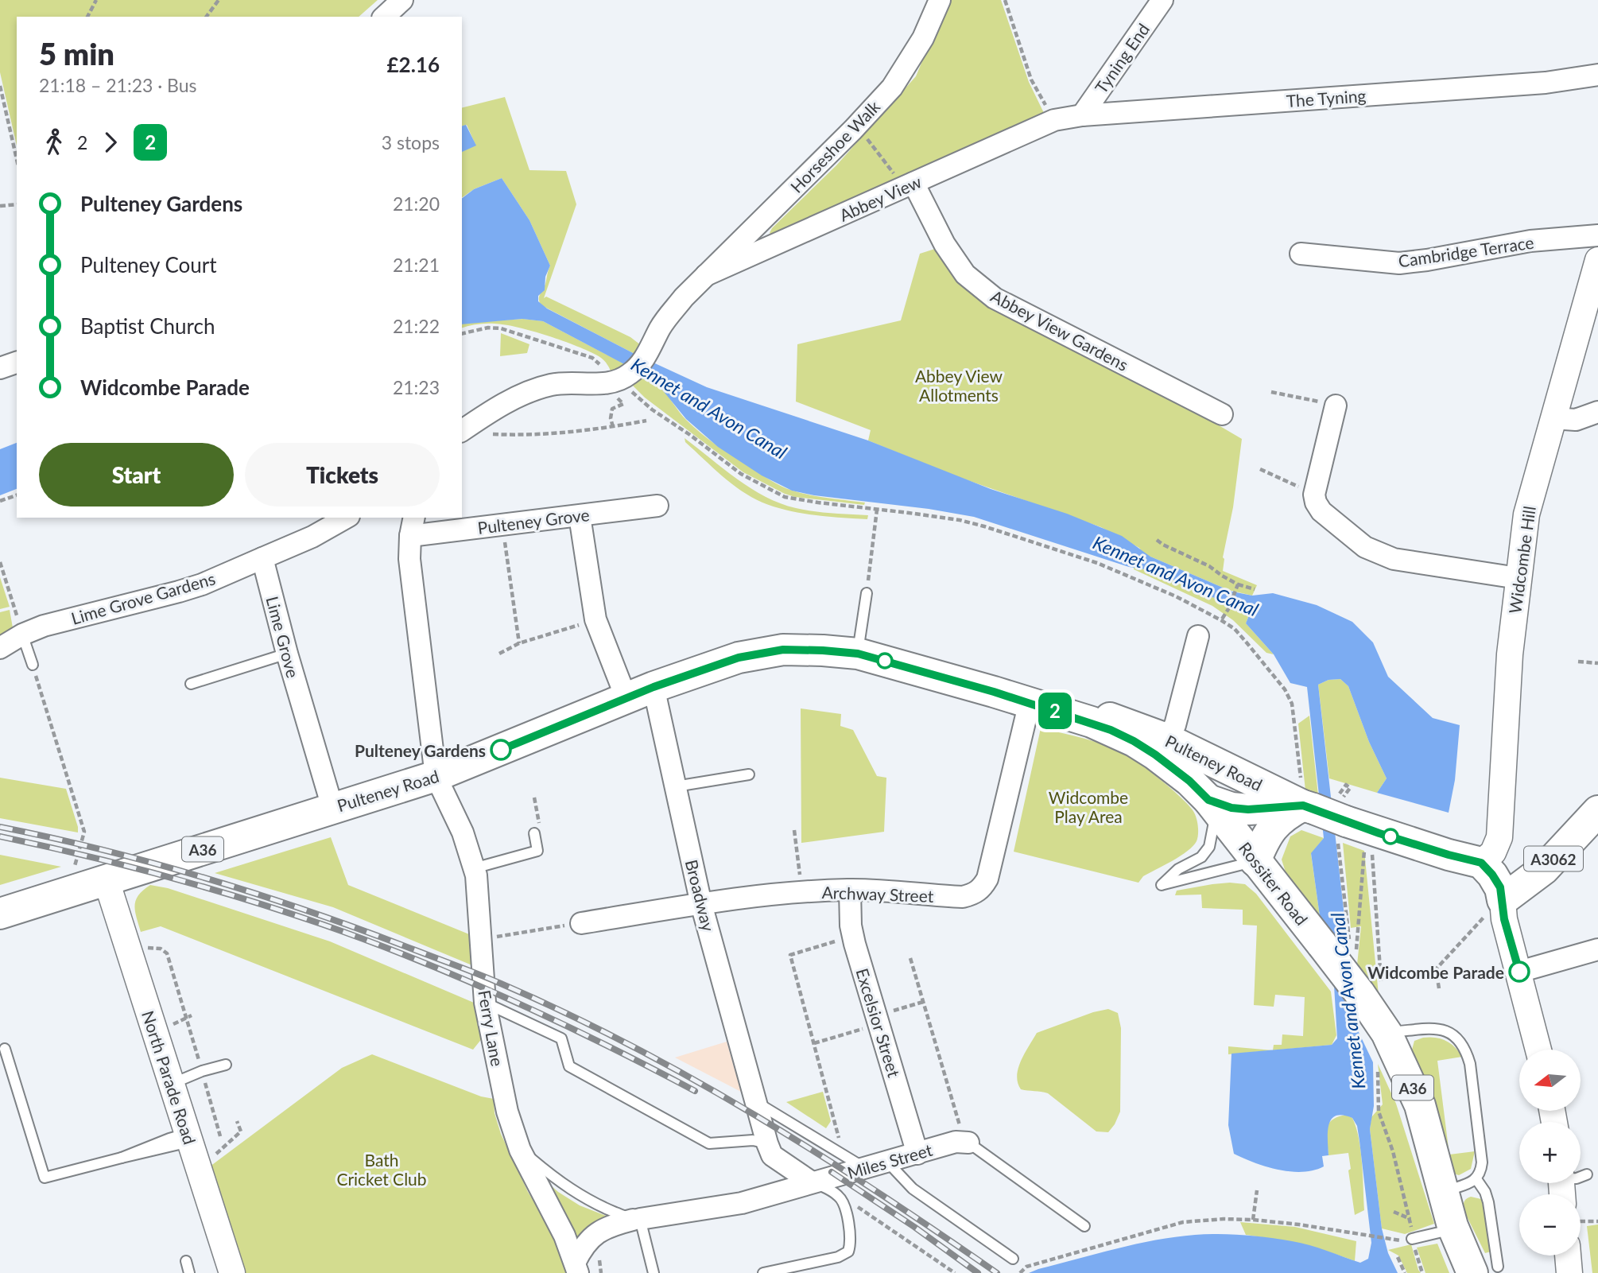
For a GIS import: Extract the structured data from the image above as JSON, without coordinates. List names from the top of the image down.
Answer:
{
  "streets": {
    "main road": [
      "Pulteney Road",
      "A36",
      "A3062",
      "Rossiter Road"
    ],
    "street": [
      "Tyning End",
      "The Tyning",
      "Horseshoe Walk",
      "Abbey View",
      "Cambridge Terrace",
      "Abbey View Gardens",
      "Pulteney Grove",
      "Widcombe Hill",
      "Lime Grove Gardens",
      "Lime Grove",
      "Archway Street",
      "Broadway",
      "Excelsior Street",
      "Ferry Lane",
      "North Parade Road",
      "Miles Street"
    ]
  },
  "crossings": [
    ["Tyning End", "The Tyning"],
    ["The Tyning", "Abbey View"],
    ["Horseshoe Walk", "Abbey View"],
    ["Abbey View", "Abbey View Gardens"],
    ["Pulteney Grove", "Broadway"],
    ["Widcombe Hill", "Pulteney Road"],
    ["Lime Grove Gardens", "Lime Grove"],
    ["Lime Grove", "Pulteney Road"],
    ["Pulteney Road", "Rossiter Road"],
    ["Pulteney Road", "Archway Street"],
    ["Pulteney Road", "Broadway"],
    ["Pulteney Road", "Ferry Lane"],
    ["Pulteney Road", "North Parade Road"],
    ["A36", "Rossiter Road"],
    ["Archway Street", "Broadway"],
    ["Archway Street", "Excelsior Street"],
    ["Broadway", "Miles Street"],
    ["Excelsior Street", "Miles Street"],
    ["Ferry Lane", "Miles Street"]
  ],
  "water": ["Kennet and Avon Canal"],
  "parks": ["Abbey View Allotments", "Widcombe Play Area", "Bath Cricket Club"],
  "places": ["Pulteney Gardens", "Widcombe Parade"],
  "lines": ["bus line 2"],
  "north": "left",
  "page": {
    "on_map": "2",
    "heading": ["5 min", "21:18 – 21:23 · Bus", "£2.16"],
    "legs": ["2", "2", "3 stops"],
    "list": [
      {
        "name": "Pulteney Gardens",
        "value": "21:20"
      },
      {
        "name": "Pulteney Court",
        "value": "21:21"
      },
      {
        "name": "Baptist Church",
        "value": "21:22"
      },
      {
        "name": "Widcombe Parade",
        "value": "21:23"
      }
    ],
    "buttons": ["Start", "Tickets"],
    "map_buttons": ["+", "−"]
  }
}
